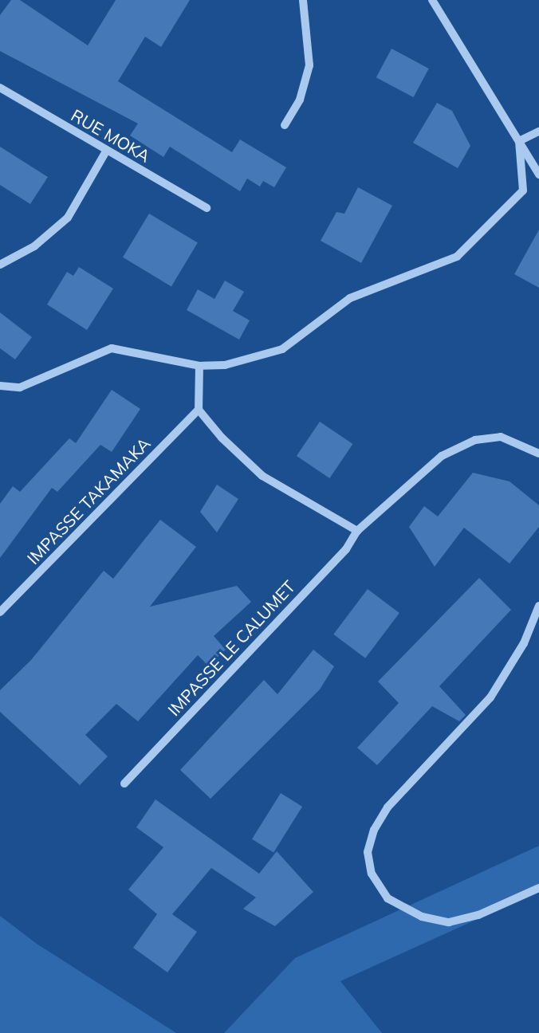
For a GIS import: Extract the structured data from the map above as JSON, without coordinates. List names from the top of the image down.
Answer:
{
  "streets": {
    "street": ["RUE MOKA", "IMPASSE TAKAMAKA", "IMPASSE LE CALUMET"]
  }
}
